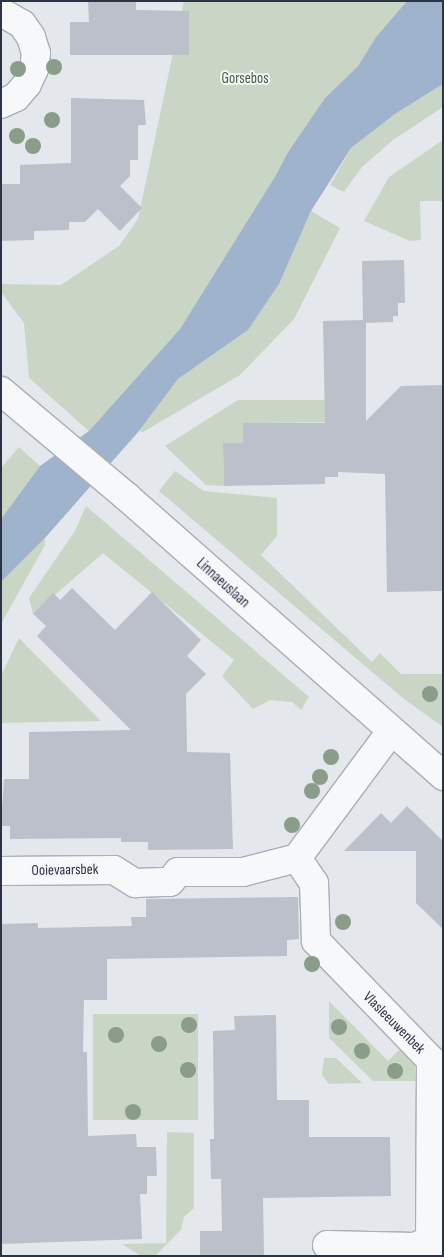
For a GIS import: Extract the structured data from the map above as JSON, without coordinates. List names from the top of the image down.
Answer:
{
  "streets": {
    "street": ["Linnaeuslaan", "Ooievaarsbek", "Vlasleeuwenbek"]
  },
  "crossings": [
    ["Ooievaarsbek", "Vlasleeuwenbek"]
  ],
  "parks": ["Gorsebos"]
}
